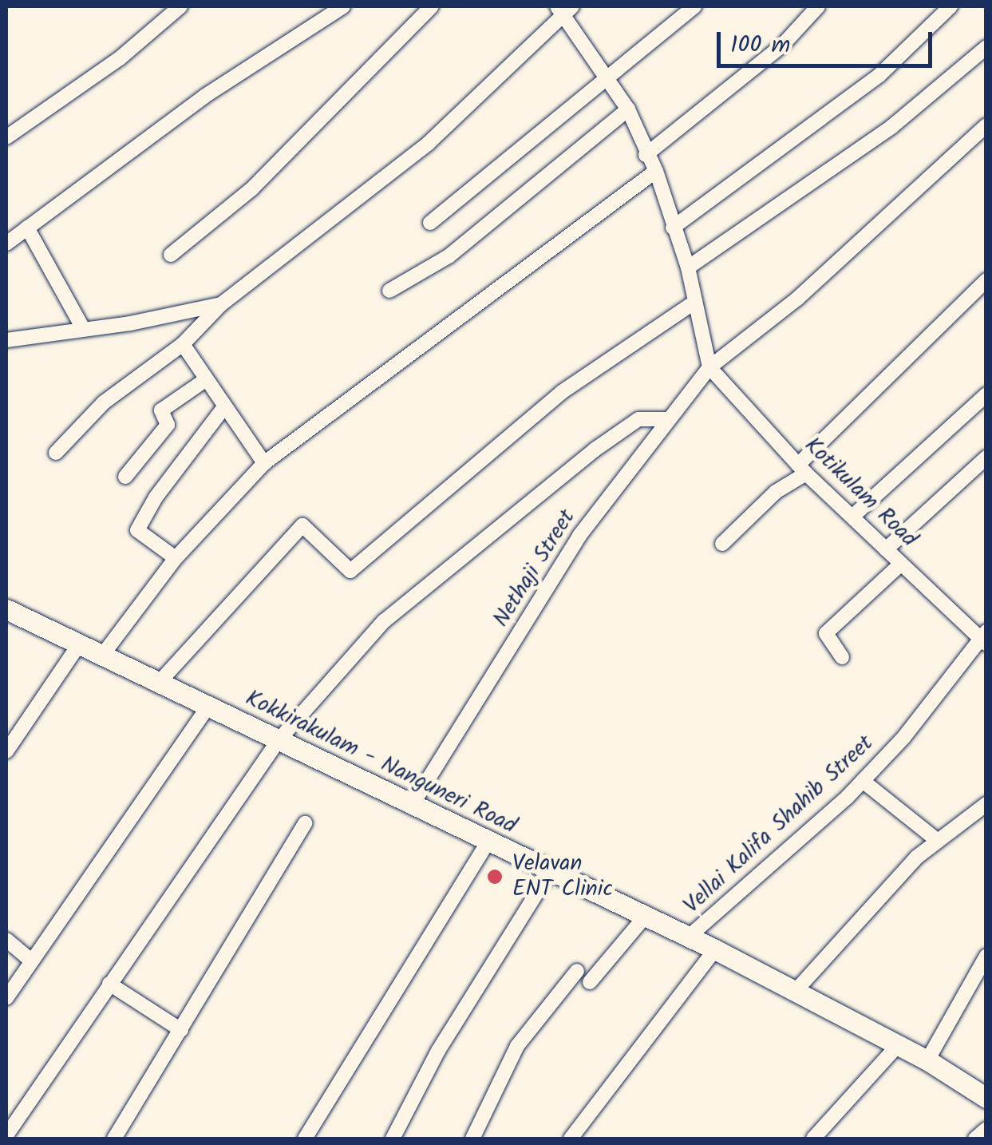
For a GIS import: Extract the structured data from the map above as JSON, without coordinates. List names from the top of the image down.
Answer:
{
  "streets": {
    "main road": ["Kokkirakulam - Nanguneri Road"],
    "street": ["Kotikulam Road", "Nethaji Street", "Vellai Kalifa Shahib Street"]
  },
  "crossings": [
    ["Kotikulam Road", "Nethaji Street"],
    ["Kotikulam Road", "Vellai Kalifa Shahib Street"],
    ["Nethaji Street", "Kokkirakulam - Nanguneri Road"],
    ["Kokkirakulam - Nanguneri Road", "Vellai Kalifa Shahib Street"]
  ],
  "places": ["Velavan ENT Clinic"],
  "scale_bar": "100 m"
}
